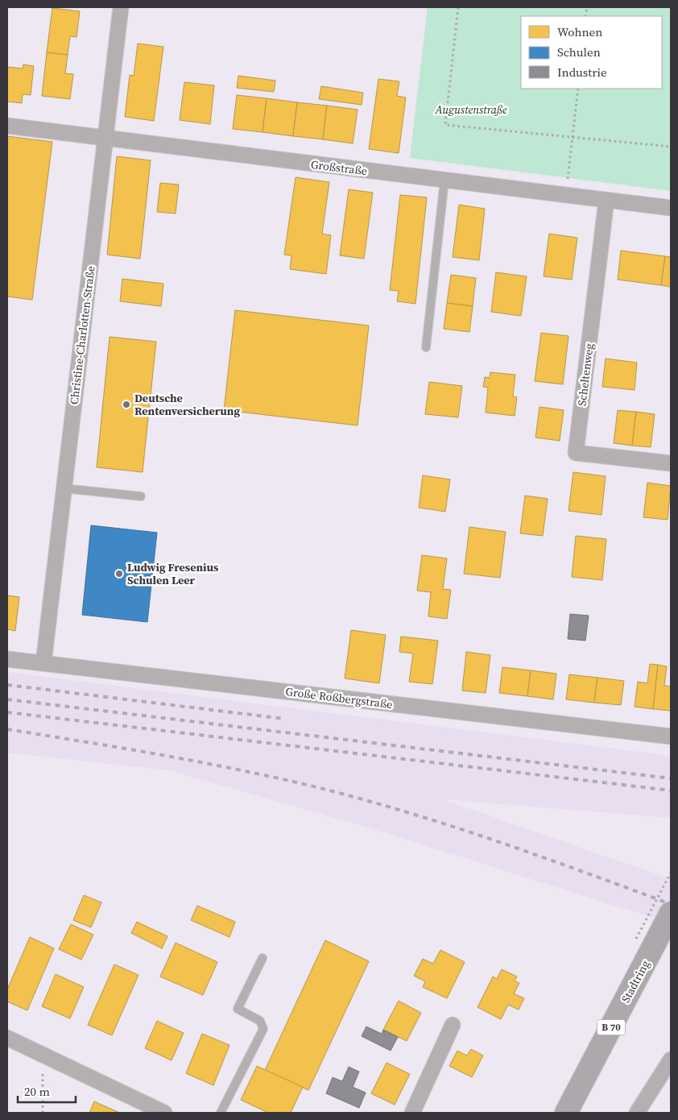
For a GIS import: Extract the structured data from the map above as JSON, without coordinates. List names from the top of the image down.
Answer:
{
  "streets": {
    "main road": ["Stadtring", "B 70"],
    "street": [
      "Großstraße",
      "Christine-Charlotten-Straße",
      "Scheltenweg",
      "Große Roßbergstraße"
    ]
  },
  "crossings": [
    ["Großstraße", "Christine-Charlotten-Straße"],
    ["Großstraße", "Scheltenweg"],
    ["Christine-Charlotten-Straße", "Große Roßbergstraße"]
  ],
  "parks": ["Augustenstraße"],
  "places": ["Deutsche Rentenversicherung", "Ludwig Fresenius Schulen Leer"],
  "legend": ["Wohnen", "Schulen", "Industrie"],
  "scale_bar": "20 m"
}
